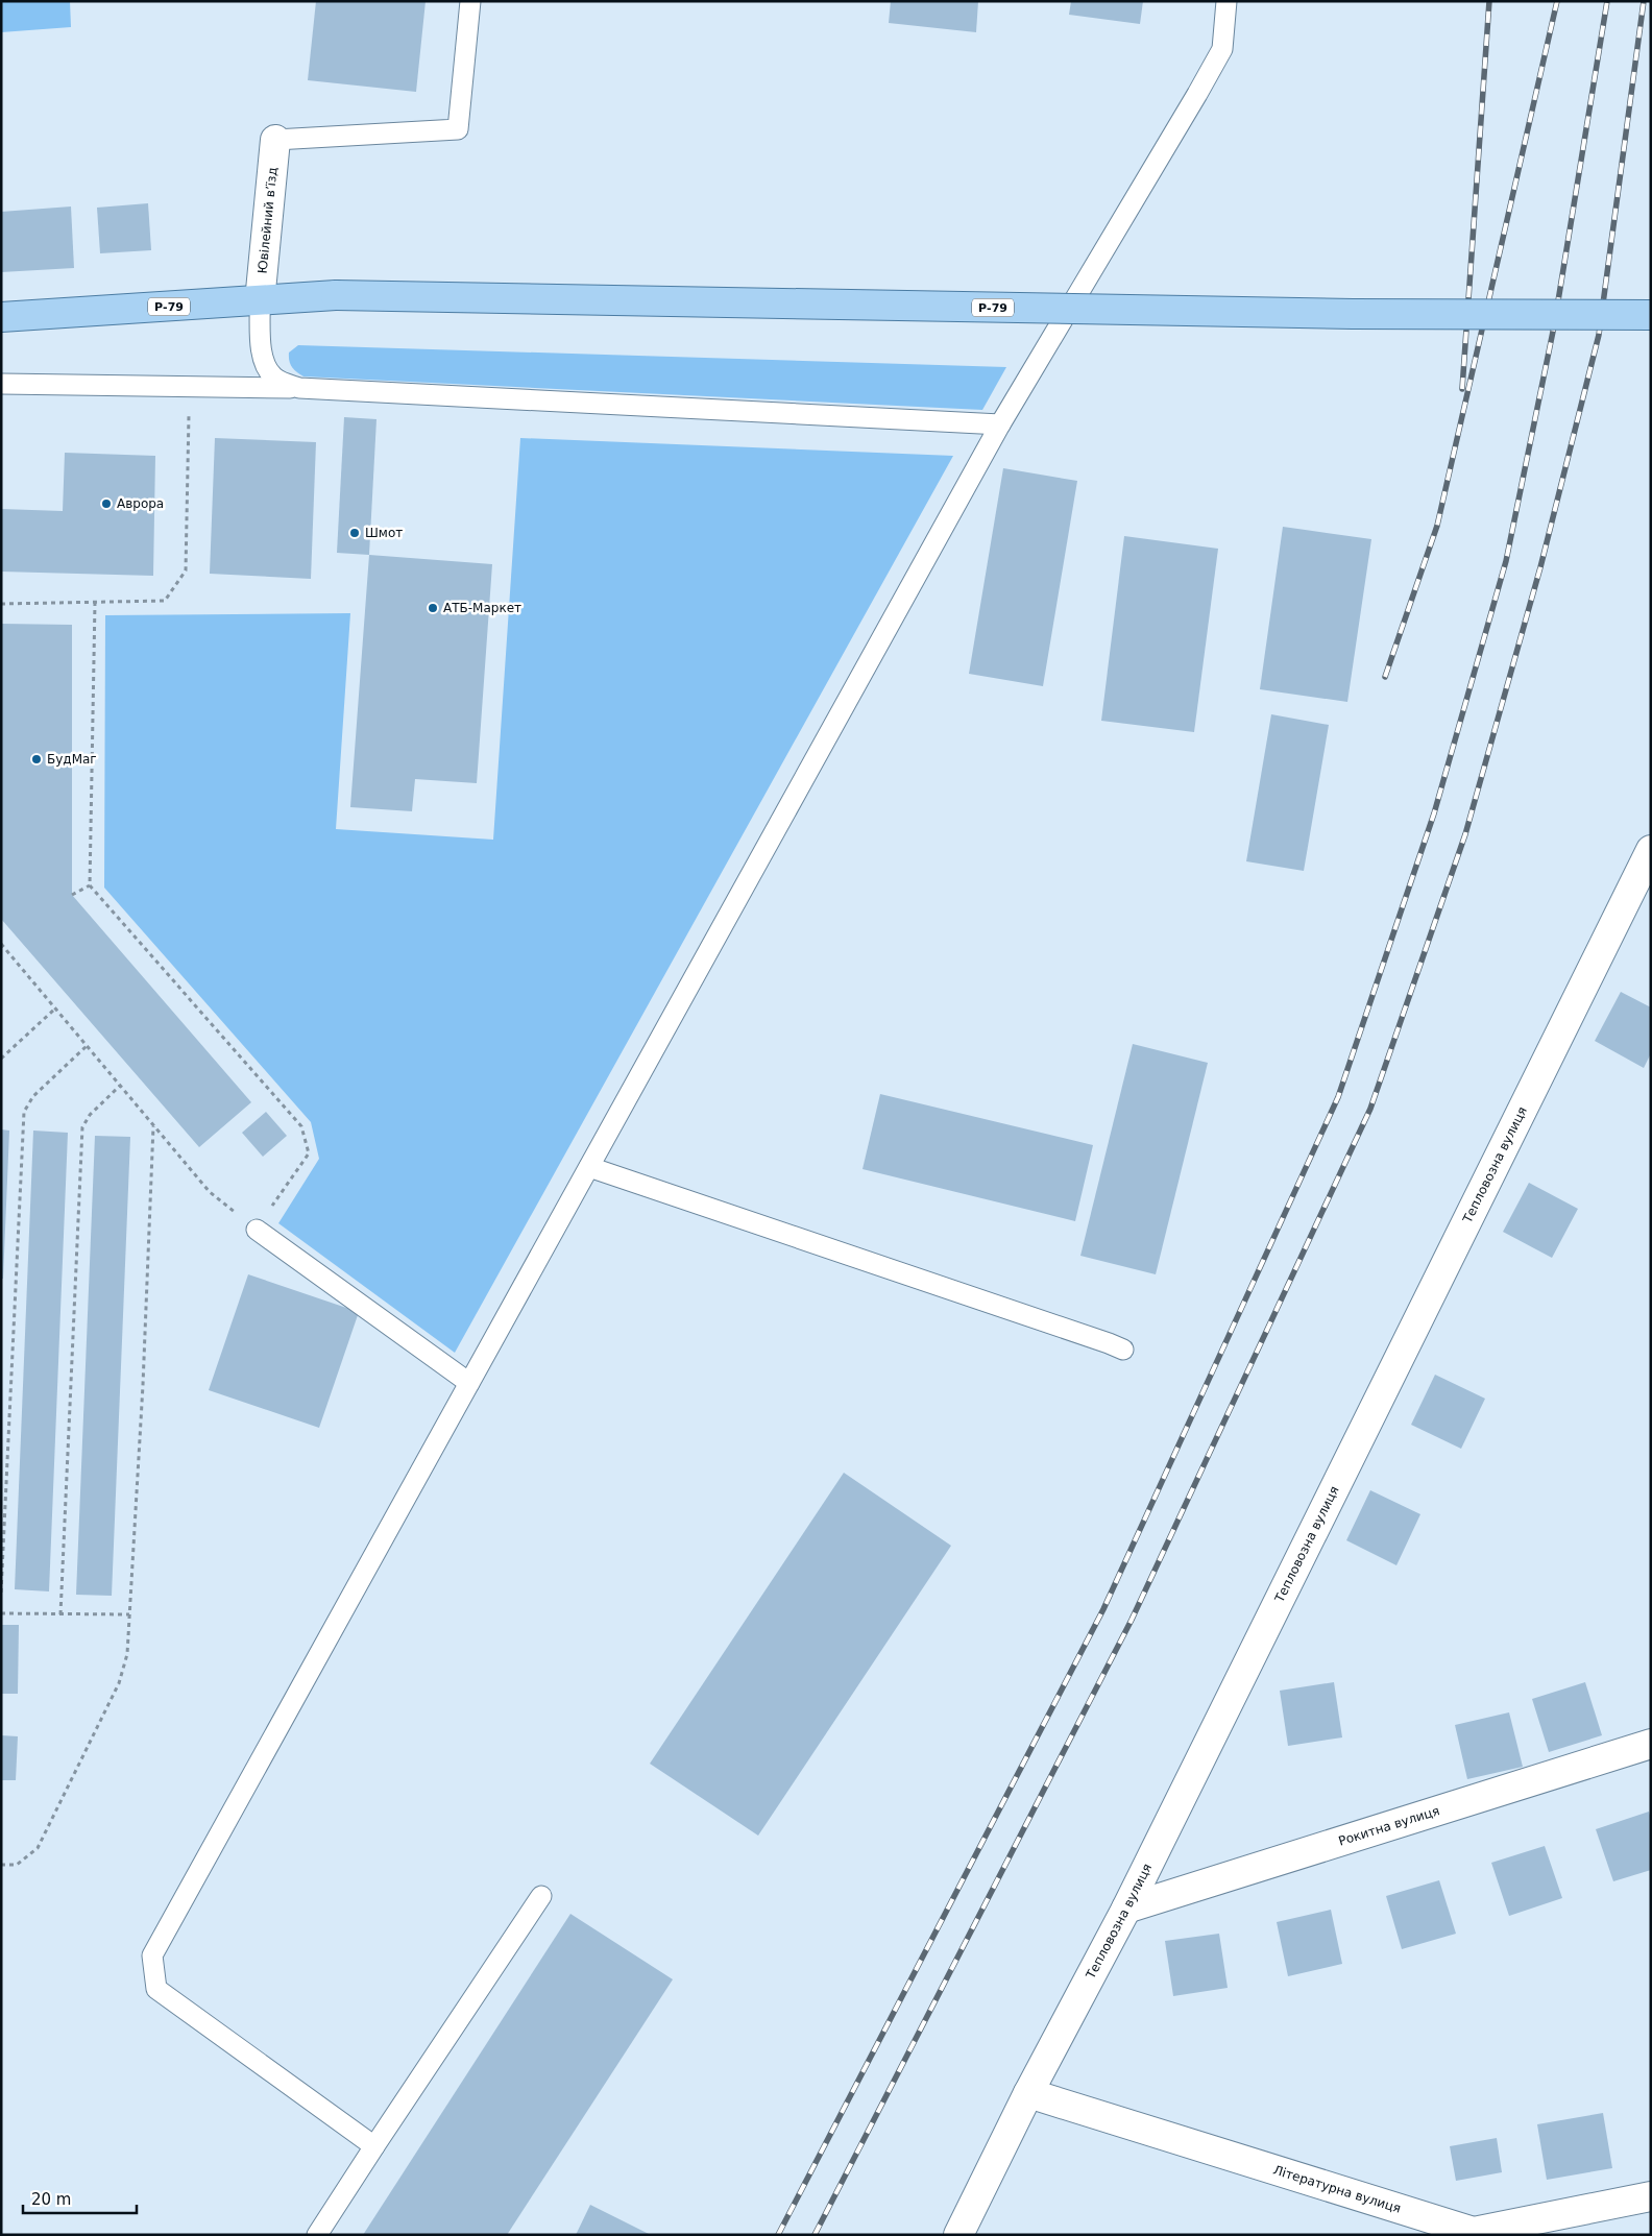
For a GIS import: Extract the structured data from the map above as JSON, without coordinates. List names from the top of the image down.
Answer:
{
  "streets": {
    "main road": ["Р-79"],
    "street": [
      "Ювілейний в’їзд",
      "Тепловозна вулиця",
      "Рокитна вулиця",
      "Літературна вулиця"
    ]
  },
  "crossings": [
    ["Ювілейний в’їзд", "Р-79"],
    ["Тепловозна вулиця", "Рокитна вулиця"],
    ["Тепловозна вулиця", "Літературна вулиця"]
  ],
  "places": [
    "Аврора",
    "Шмот",
    "АТБ-Маркет",
    "БудМаг"
  ],
  "scale_bar": "20 m"
}
